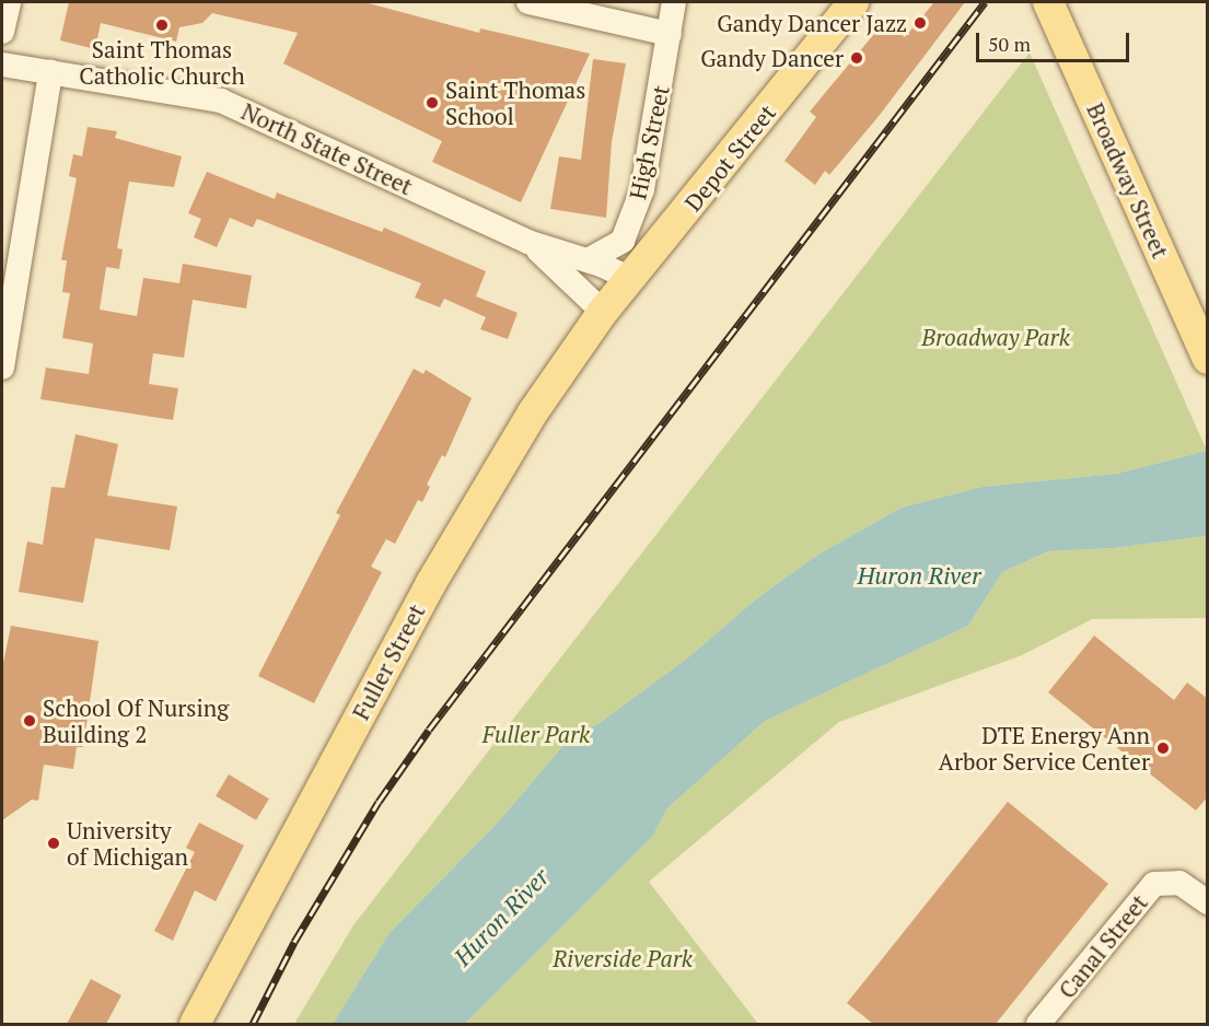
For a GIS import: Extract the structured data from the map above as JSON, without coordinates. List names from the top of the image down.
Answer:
{
  "streets": {
    "main road": ["Depot Street", "Broadway Street", "Fuller Street"],
    "street": ["High Street", "North State Street", "Canal Street"]
  },
  "crossings": [
    ["Depot Street", "Fuller Street"]
  ],
  "water": ["Huron River"],
  "parks": ["Broadway Park", "Fuller Park", "Riverside Park"],
  "places": [
    "Gandy Dancer Jazz",
    "Saint Thomas Catholic Church",
    "Gandy Dancer",
    "Saint Thomas School",
    "School Of Nursing Building 2",
    "DTE Energy Ann Arbor Service Center",
    "University of Michigan"
  ],
  "scale_bar": "50 m"
}
